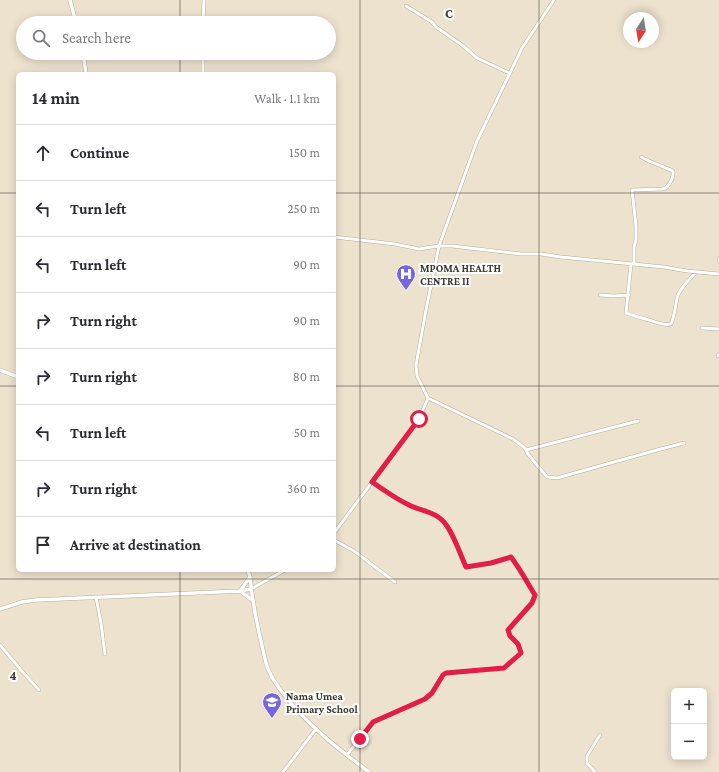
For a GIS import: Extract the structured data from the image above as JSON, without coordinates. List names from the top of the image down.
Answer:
{
  "places": {
    "hospital": ["MPOMA HEALTH CENTRE II"],
    "school or university": ["Nama Umea Primary School"]
  },
  "north": "bottom",
  "page": {
    "search": "Search here",
    "heading": ["14 min", "Walk · 1.1 km"],
    "list": [
      ["Continue", "150 m"],
      ["Turn left", "250 m"],
      ["Turn left", "90 m"],
      ["Turn right", "90 m"],
      ["Turn right", "80 m"],
      ["Turn left", "50 m"],
      ["Turn right", "360 m"],
      "Arrive at destination"
    ],
    "map_buttons": ["+", "−"]
  },
  "grid": {
    "columns": ["C"],
    "rows": ["4"]
  }
}
